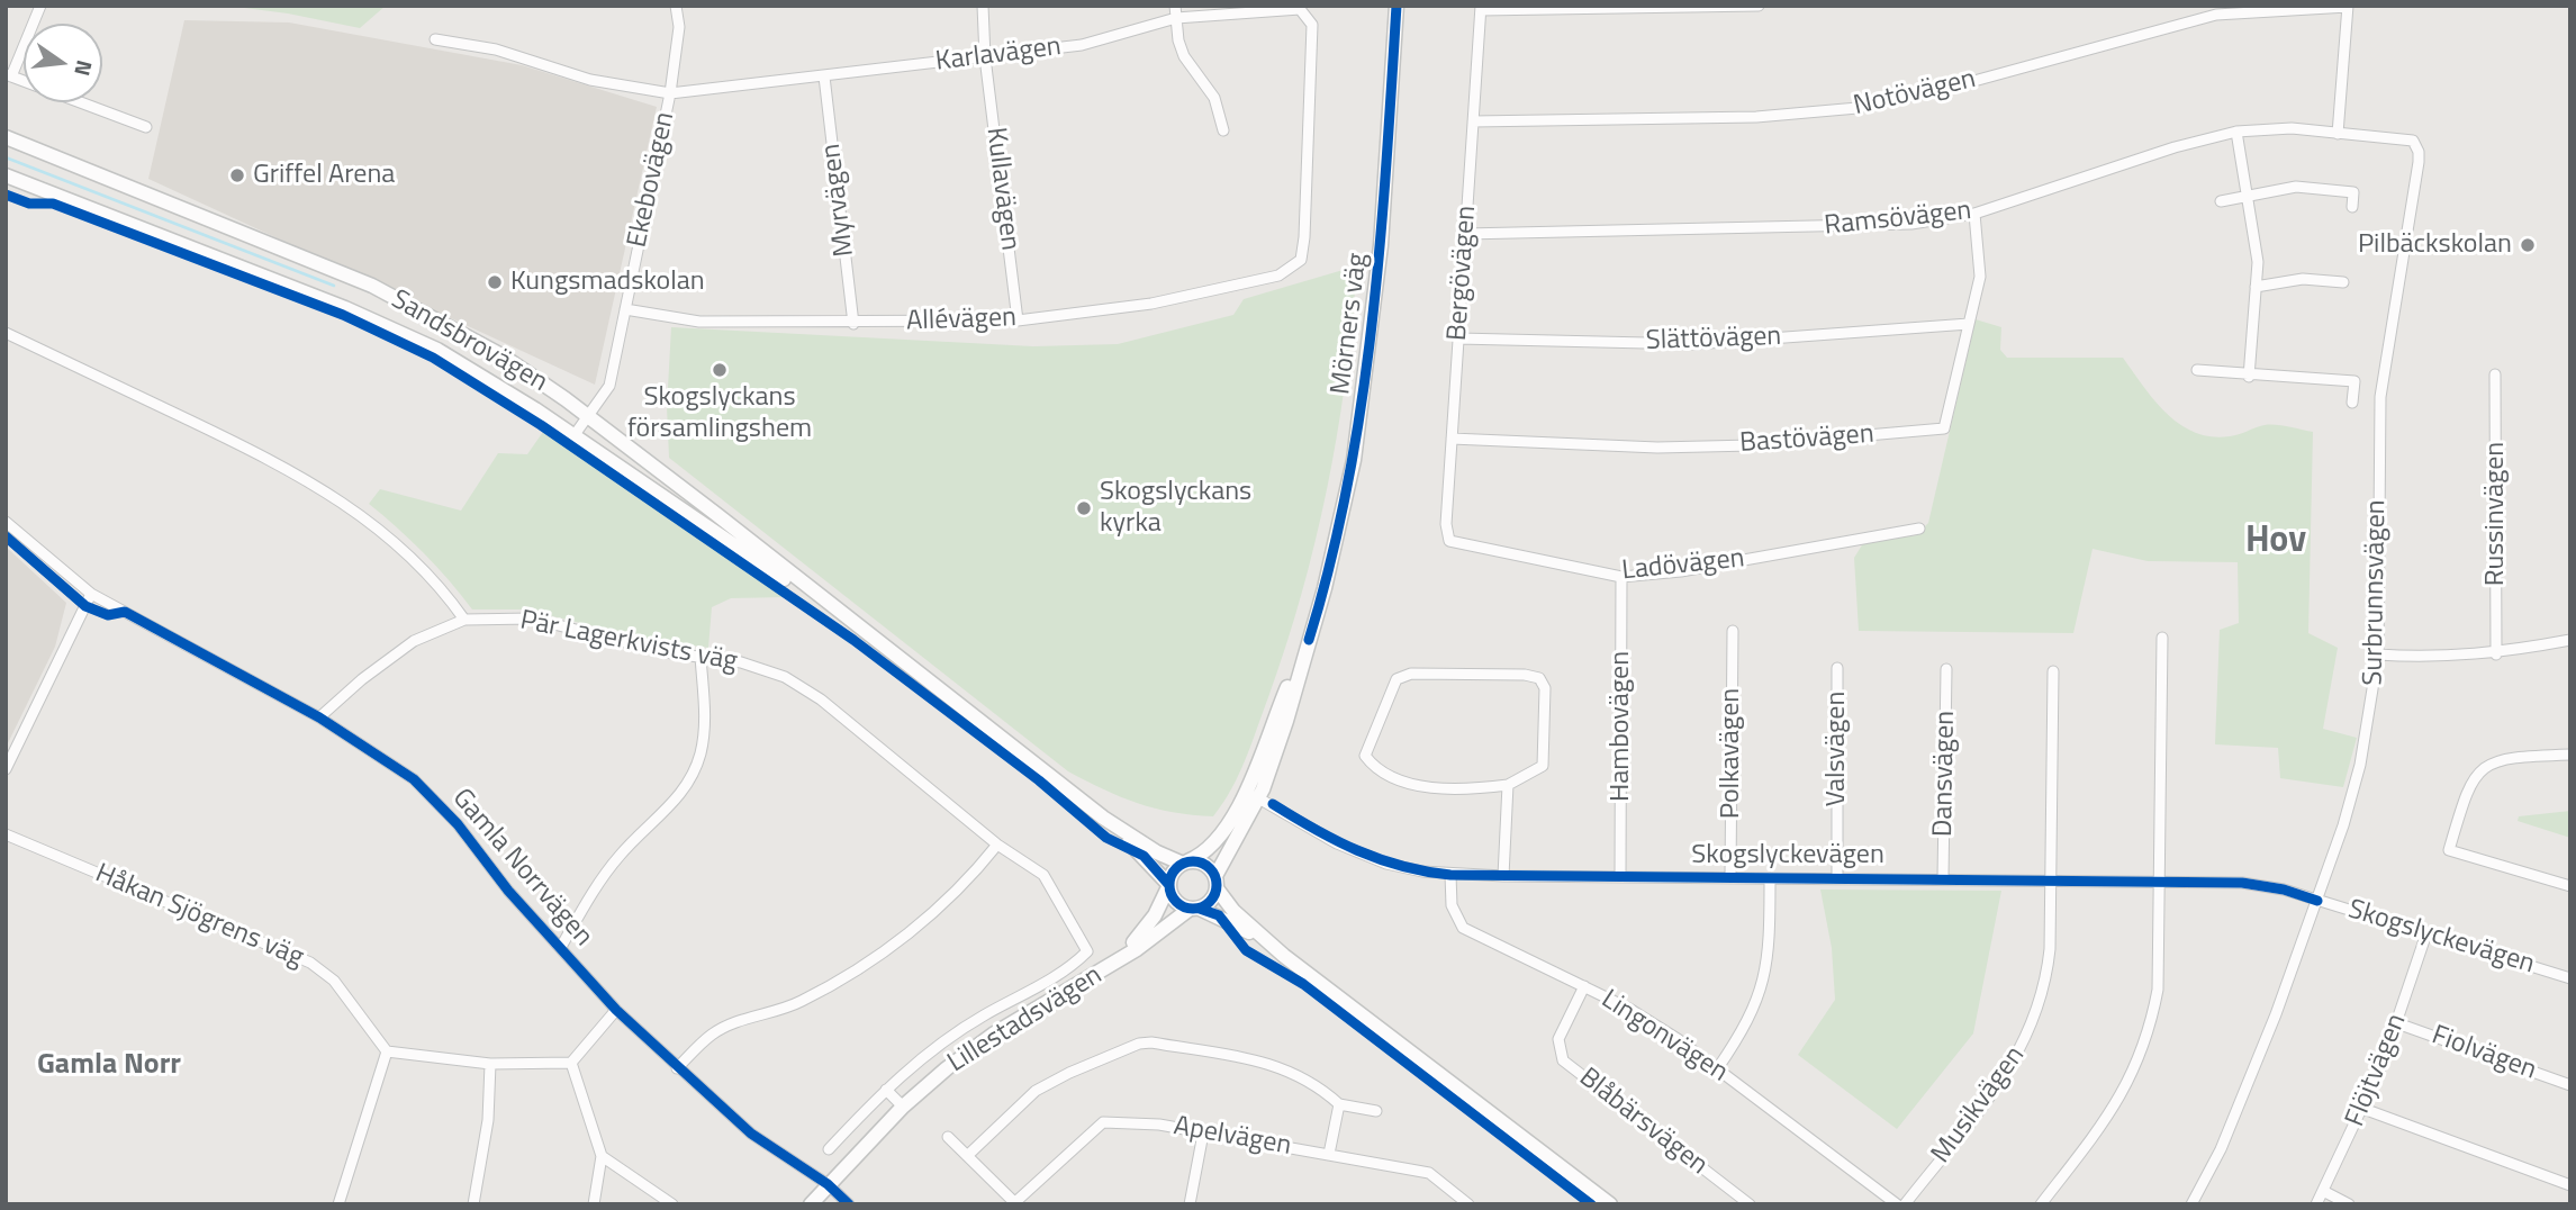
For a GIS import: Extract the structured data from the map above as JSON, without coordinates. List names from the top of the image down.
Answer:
{
  "streets": {
    "main road": ["Mörners väg", "Sandsbrovägen", "Lillestadsvägen"],
    "street": [
      "Karlavägen",
      "Notövägen",
      "Ekebovägen",
      "Kullavägen",
      "Myrvägen",
      "Ramsövägen",
      "Bergövägen",
      "Allévägen",
      "Slättövägen",
      "Bastövägen",
      "Russinvägen",
      "Ladövägen",
      "Surbrunnsvägen",
      "Pär Lagerkvists väg",
      "Hambovägen",
      "Valsvägen",
      "Polkavägen",
      "Dansvägen",
      "Skogslyckevägen",
      "Gamla Norrvägen",
      "Håkan Sjögrens väg",
      "Lingonvägen",
      "Fiolvägen",
      "Flöjtvägen",
      "Musikvägen",
      "Blåbärsvägen",
      "Apelvägen"
    ]
  },
  "crossings": [
    ["Karlavägen", "Ekebovägen"],
    ["Karlavägen", "Kullavägen"],
    ["Karlavägen", "Myrvägen"],
    ["Karlavägen", "Allévägen"],
    ["Notövägen", "Bergövägen"],
    ["Ekebovägen", "Allévägen"],
    ["Ekebovägen", "Sandsbrovägen"],
    ["Kullavägen", "Allévägen"],
    ["Myrvägen", "Allévägen"],
    ["Ramsövägen", "Bergövägen"],
    ["Ramsövägen", "Bastövägen"],
    ["Ramsövägen", "Surbrunnsvägen"],
    ["Bergövägen", "Slättövägen"],
    ["Bergövägen", "Bastövägen"],
    ["Bergövägen", "Ladövägen"],
    ["Mörners väg", "Sandsbrovägen"],
    ["Mörners väg", "Skogslyckevägen"],
    ["Mörners väg", "Lillestadsvägen"],
    ["Slättövägen", "Bastövägen"],
    ["Sandsbrovägen", "Lillestadsvägen"],
    ["Ladövägen", "Hambovägen"],
    ["Surbrunnsvägen", "Skogslyckevägen"],
    ["Pär Lagerkvists väg", "Lillestadsvägen"],
    ["Hambovägen", "Skogslyckevägen"],
    ["Valsvägen", "Skogslyckevägen"],
    ["Polkavägen", "Skogslyckevägen"],
    ["Dansvägen", "Skogslyckevägen"],
    ["Skogslyckevägen", "Lingonvägen"],
    ["Skogslyckevägen", "Flöjtvägen"],
    ["Skogslyckevägen", "Musikvägen"],
    ["Gamla Norrvägen", "Lillestadsvägen"],
    ["Lingonvägen", "Blåbärsvägen"],
    ["Fiolvägen", "Flöjtvägen"]
  ],
  "districts": ["Hov", "Gamla Norr"],
  "places": [
    "Griffel Arena",
    "Pilbäckskolan",
    "Kungsmadskolan",
    "Skogslyckans församlingshem",
    "Skogslyckans kyrka"
  ],
  "north": "right"
}
